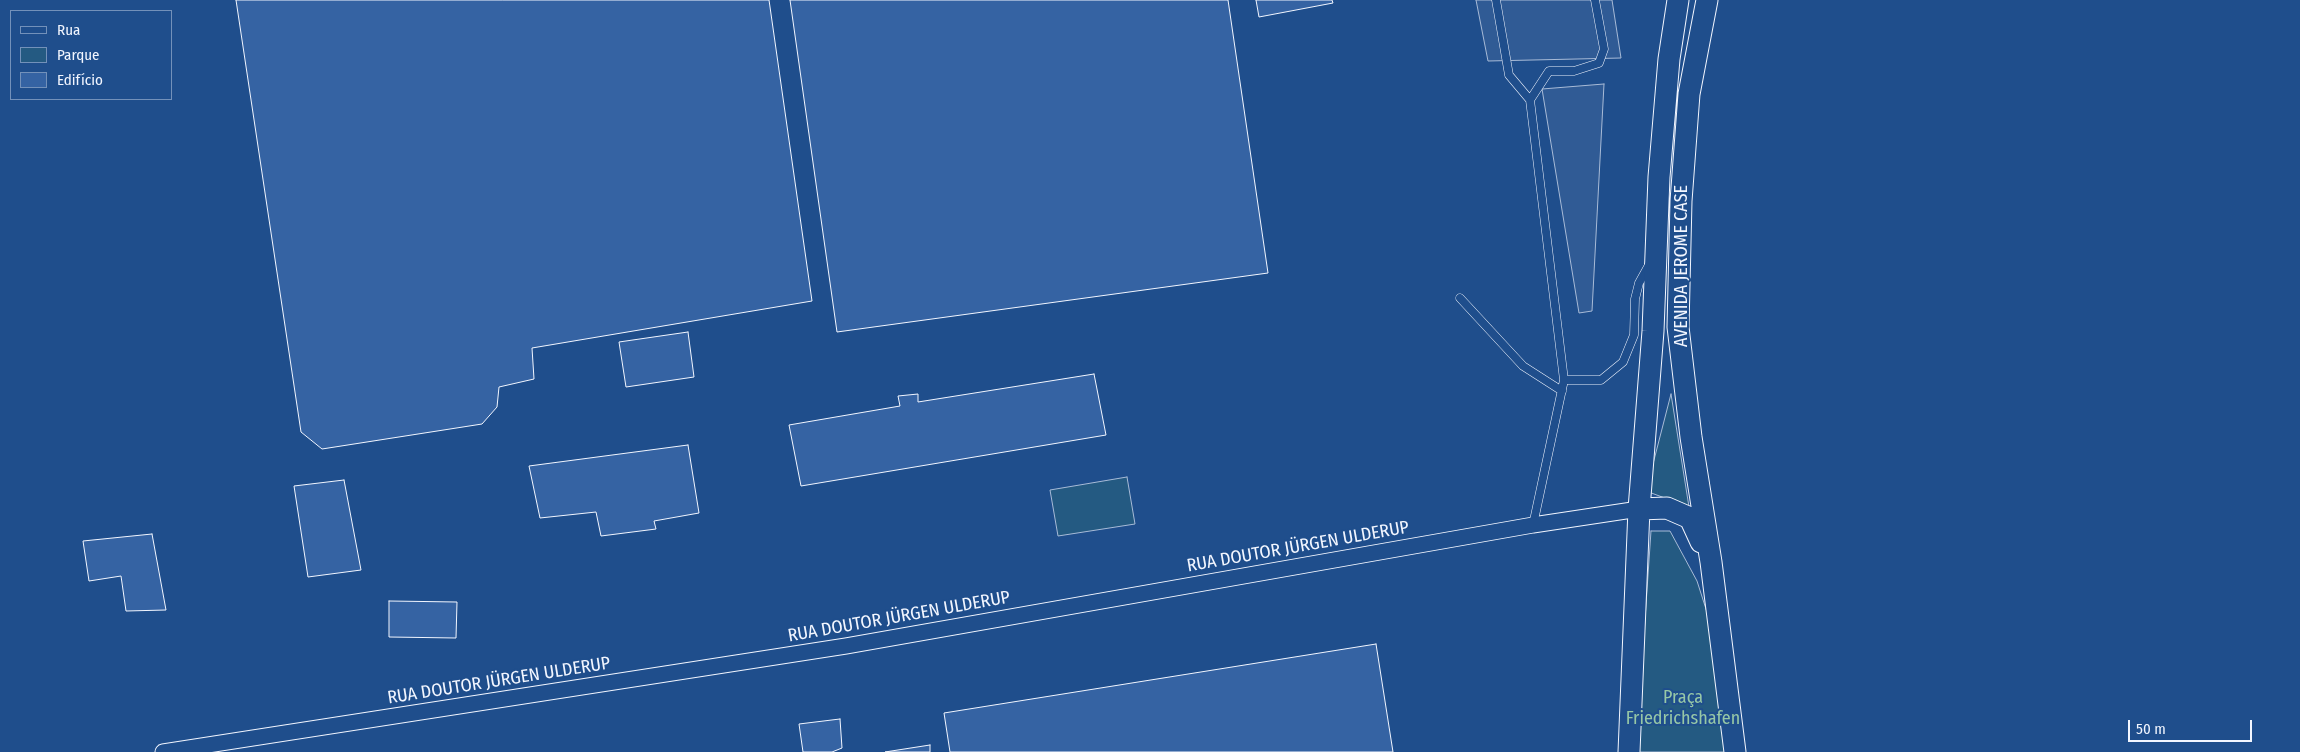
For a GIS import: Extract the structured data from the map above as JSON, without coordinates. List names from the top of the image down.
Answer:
{
  "streets": {
    "main road": ["AVENIDA JEROME CASE"],
    "street": ["RUA DOUTOR JÜRGEN ULDERUP"]
  },
  "crossings": [
    ["AVENIDA JEROME CASE", "RUA DOUTOR JÜRGEN ULDERUP"]
  ],
  "parks": ["Praça Friedrichshafen"],
  "legend": ["Rua", "Parque", "Edifício"],
  "scale_bar": "50 m"
}
